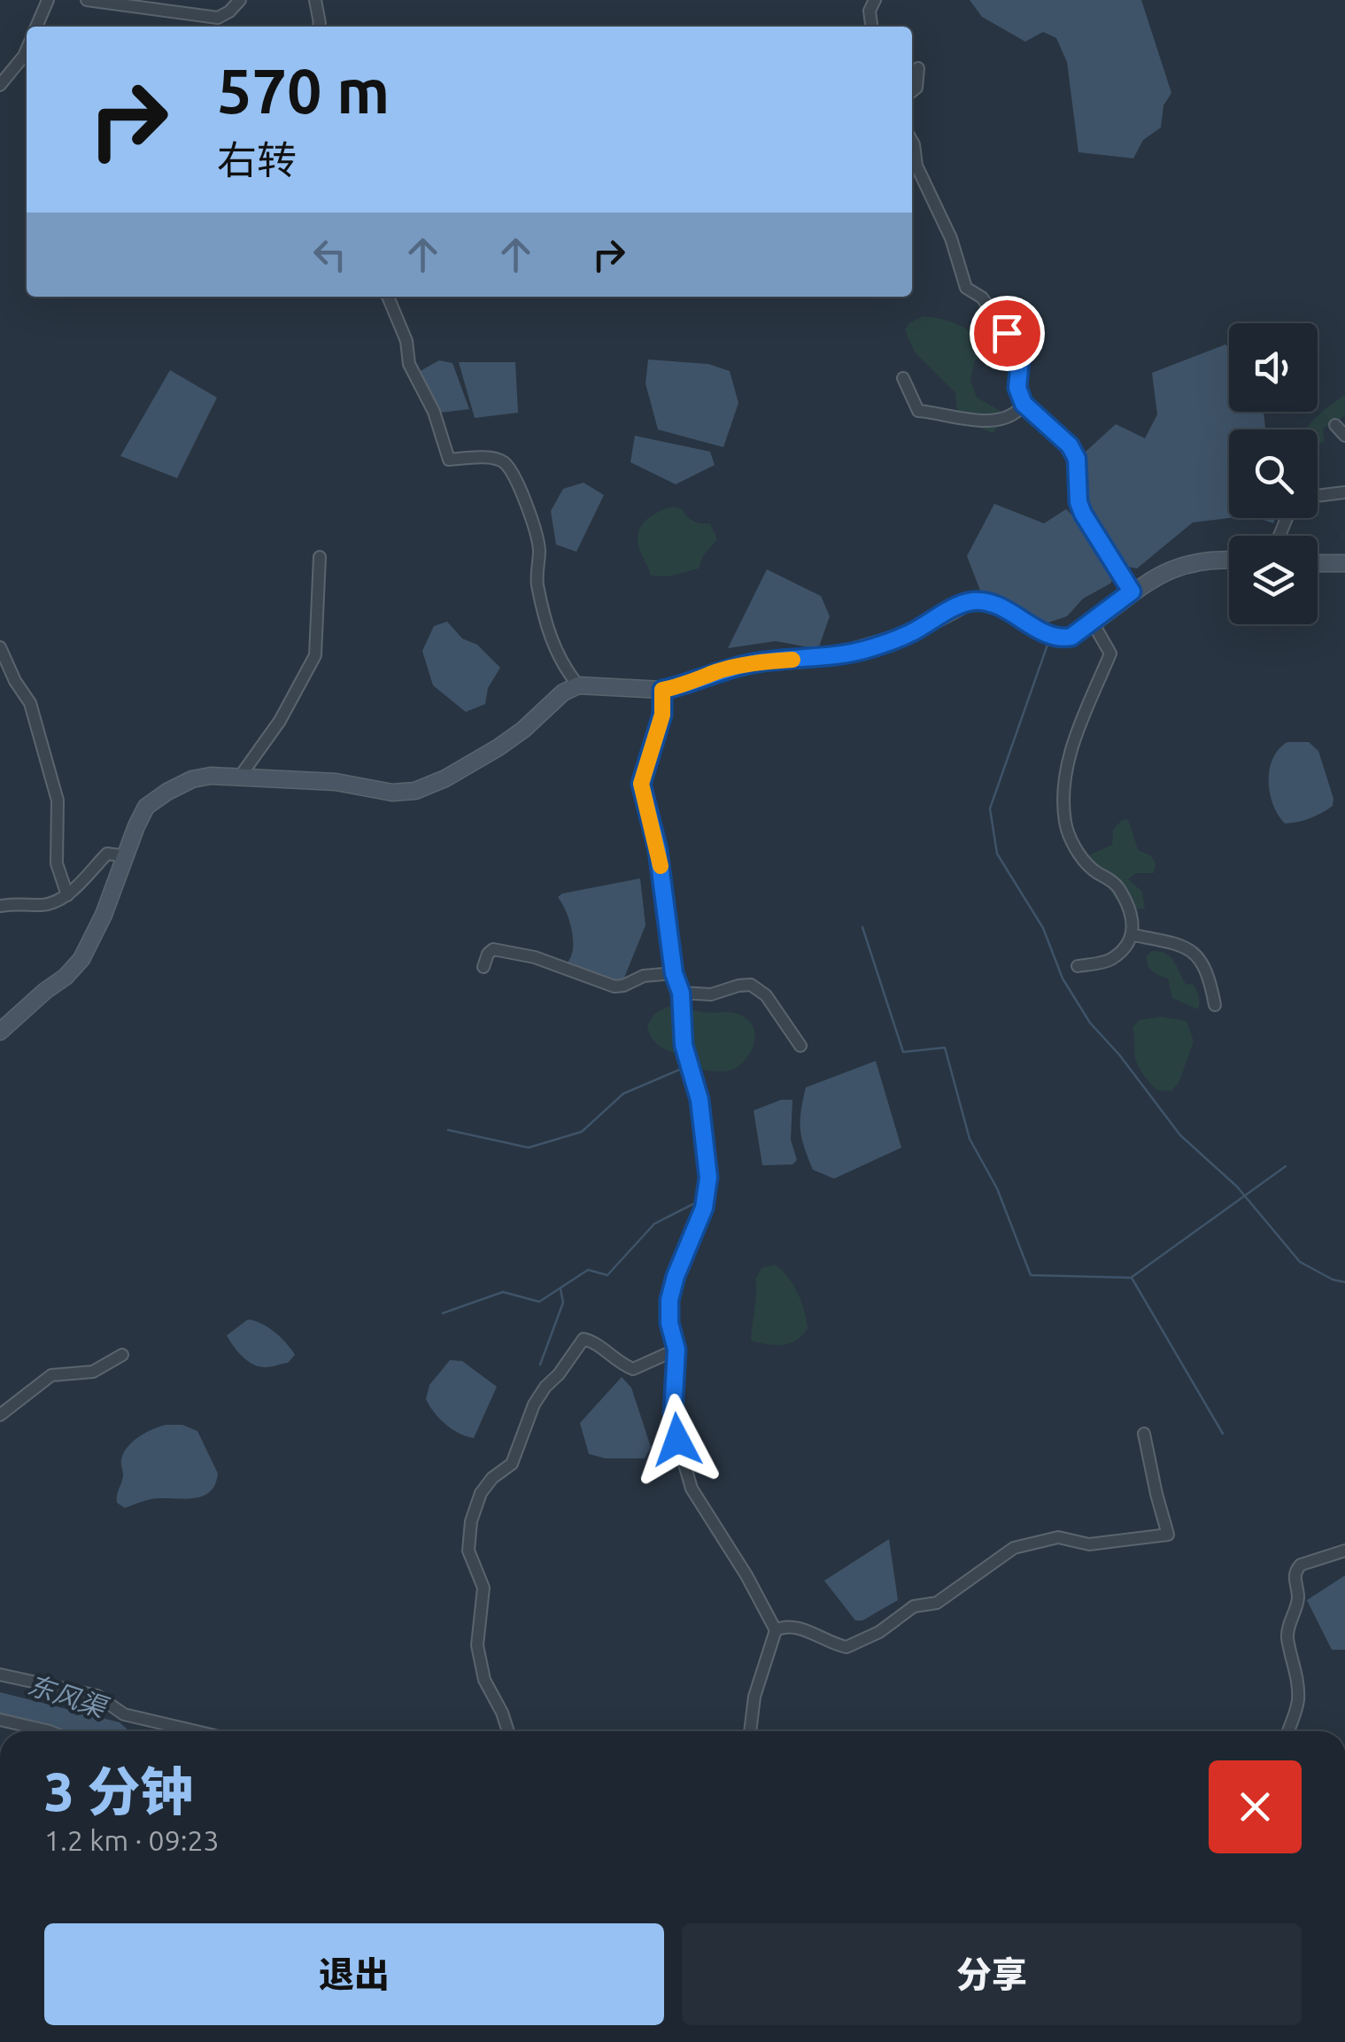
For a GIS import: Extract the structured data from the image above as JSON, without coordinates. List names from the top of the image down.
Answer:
{
  "water": ["东风渠"],
  "page": {
    "turn": ["570 m", "右转"],
    "heading": ["3 分钟", "1.2 km · 09:23"],
    "buttons": ["退出", "分享"]
  }
}
